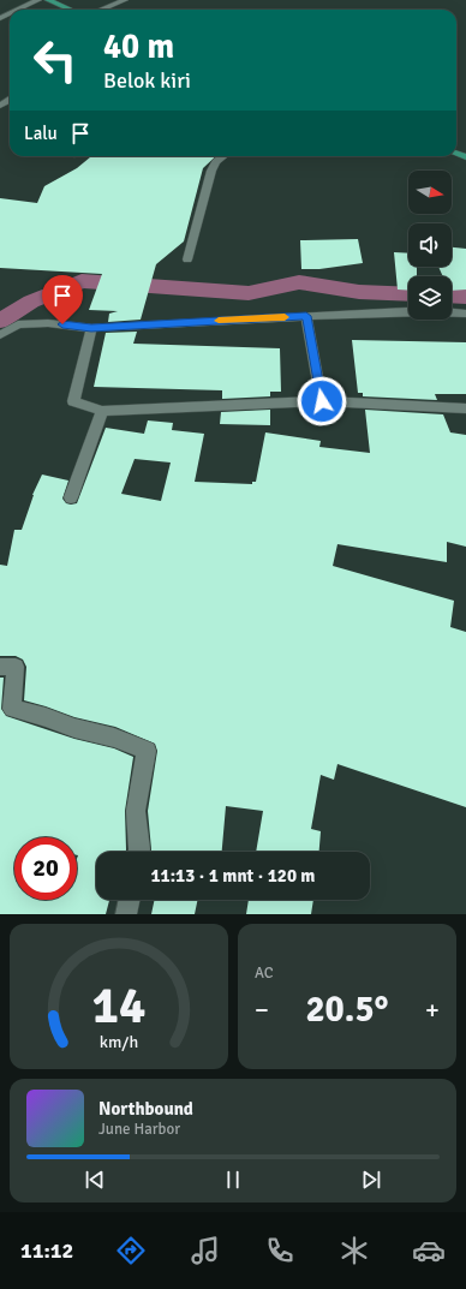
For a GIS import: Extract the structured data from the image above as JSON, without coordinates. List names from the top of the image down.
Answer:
{
  "north": "right",
  "page": {
    "turn": ["40 m", "Belok kiri"],
    "then": "Lalu",
    "limit": "20",
    "trip": "11:13 · 1 mnt · 120 m",
    "tile": "AC",
    "heat": ["−", "20.5°", "+"],
    "song": ["Northbound", "June Harbor"],
    "tabs": "11:12",
    "gauge": ["14", "km/h"]
  }
}
